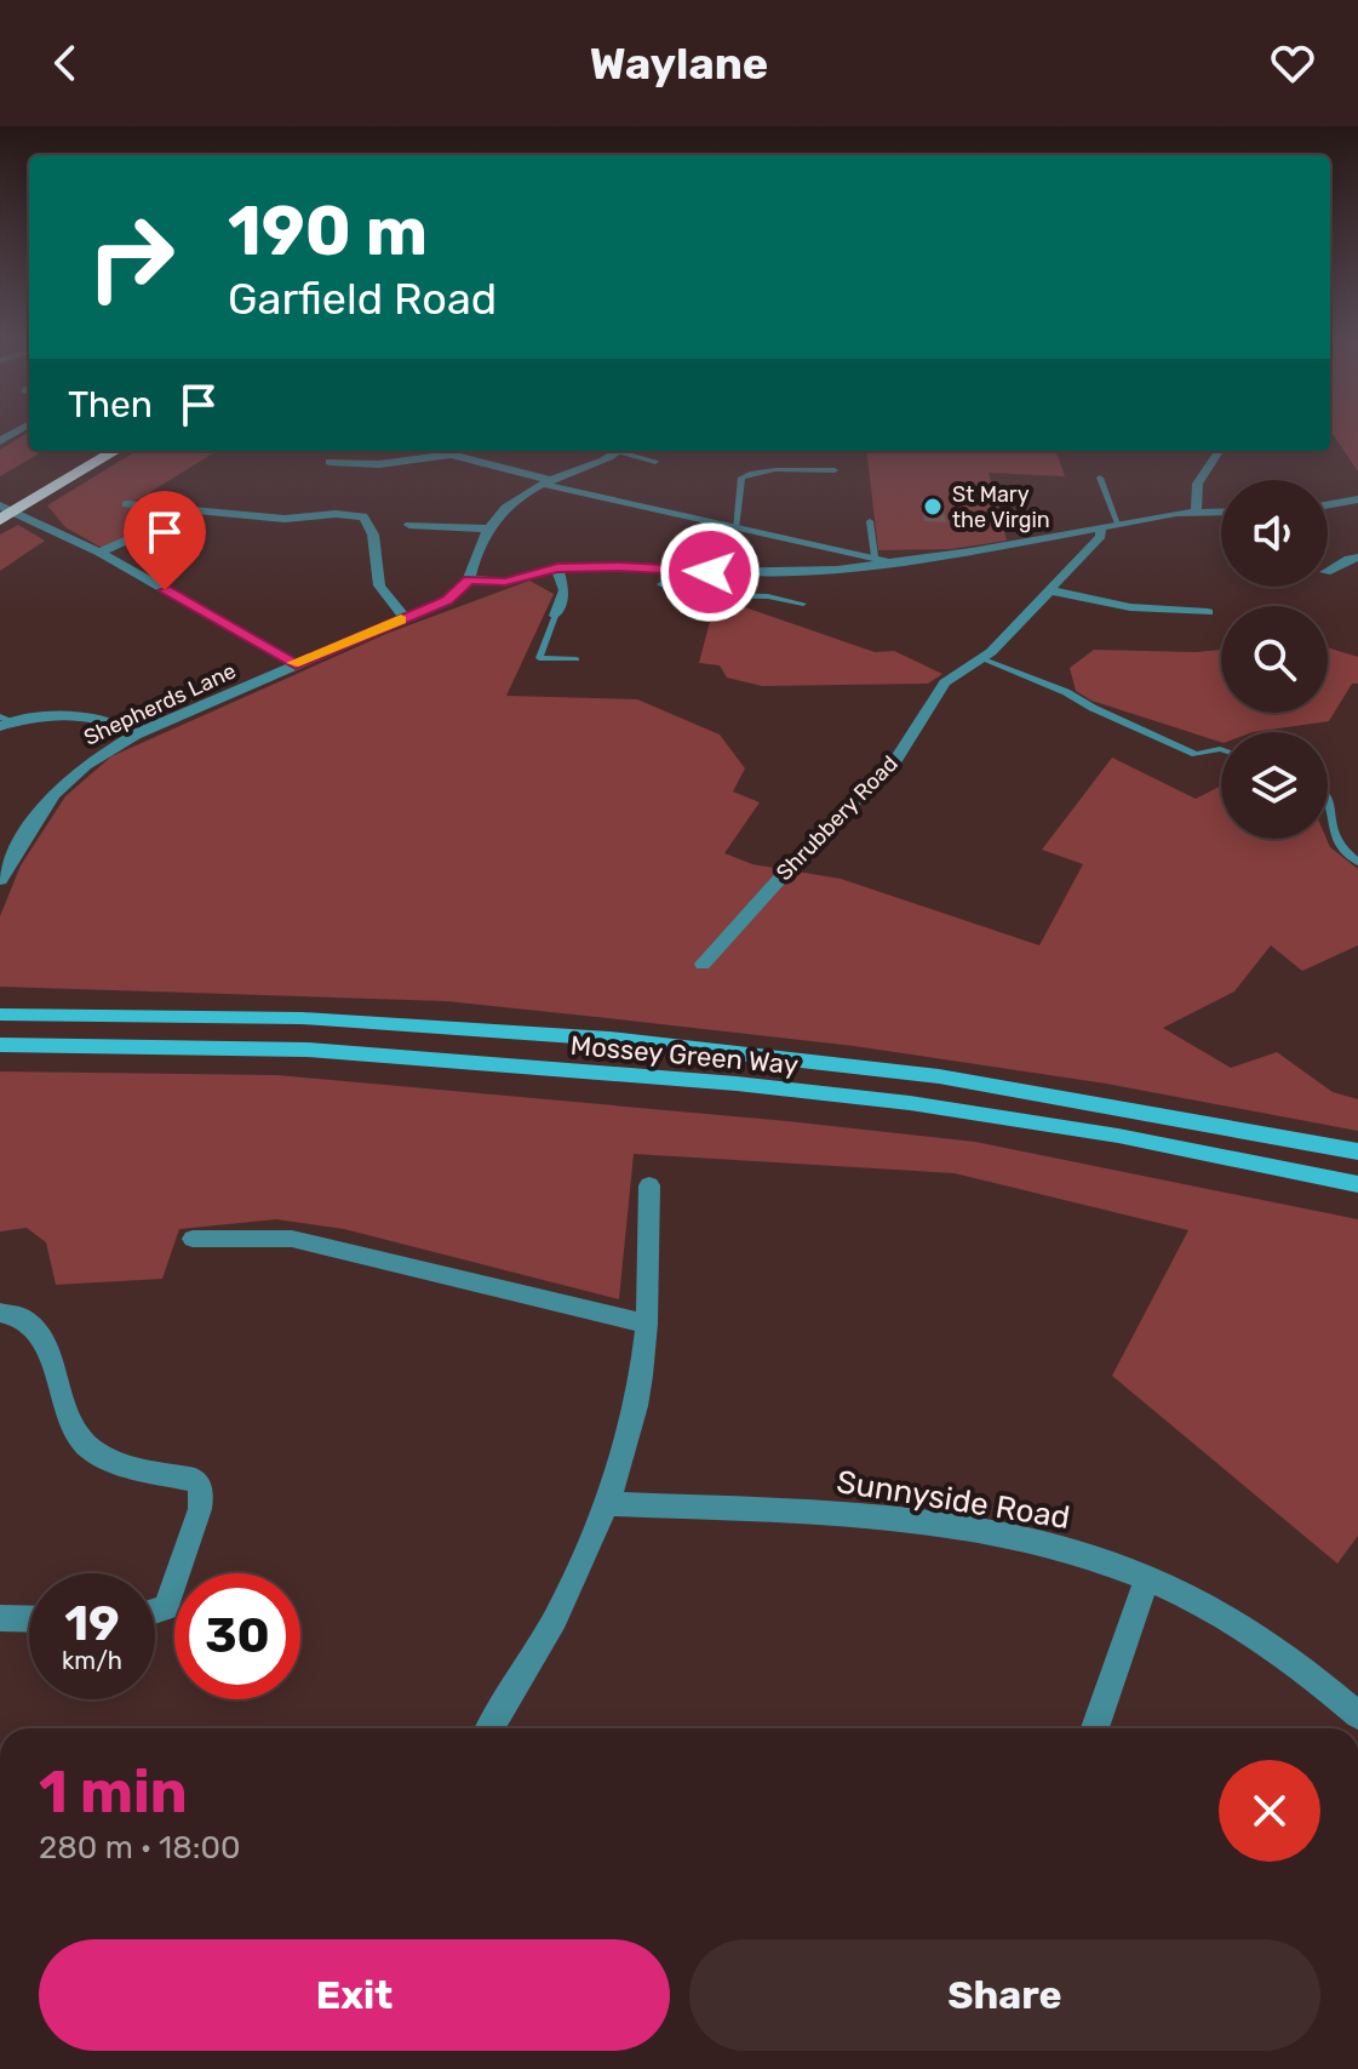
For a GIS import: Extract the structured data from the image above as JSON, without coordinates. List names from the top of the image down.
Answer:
{
  "streets": {
    "main road": ["Mossey Green Way"],
    "street": ["Shepherds Lane", "Shrubbery Road", "Sunnyside Road"]
  },
  "places": ["St Mary the Virgin"],
  "page": {
    "header": "Waylane",
    "turn": ["190 m", "Garfield Road"],
    "then": "Then",
    "speed": "19 km/h",
    "limit": "30",
    "heading": ["1 min", "280 m · 18:00"],
    "buttons": ["Exit", "Share"]
  }
}
